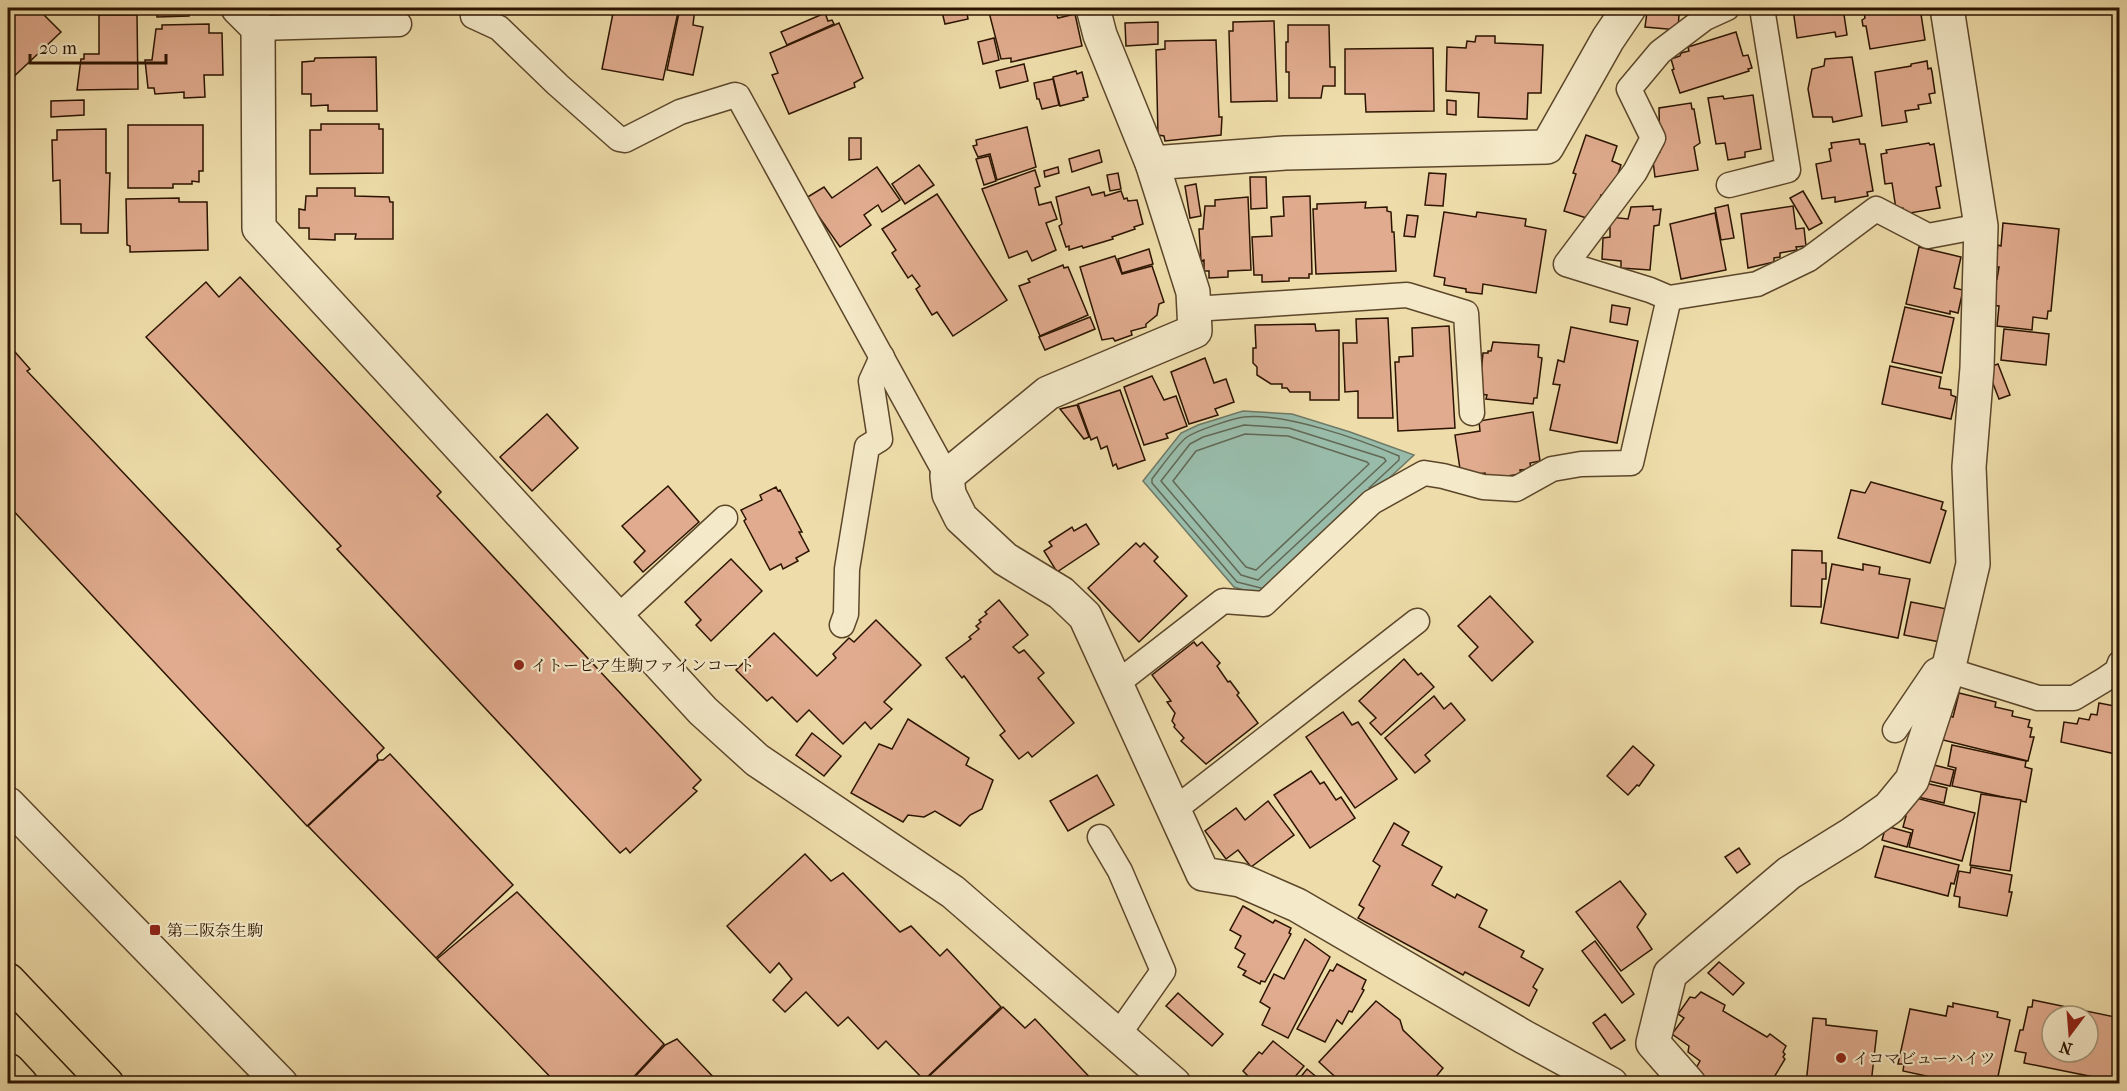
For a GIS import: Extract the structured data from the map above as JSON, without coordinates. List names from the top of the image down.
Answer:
{
  "places": {
    "other": ["イトーピア生駒ファインコート", "イコマビューハイツ"],
    "transit": ["第二阪奈生駒"]
  },
  "scale_bar": "20 m",
  "north": "bottom"
}
